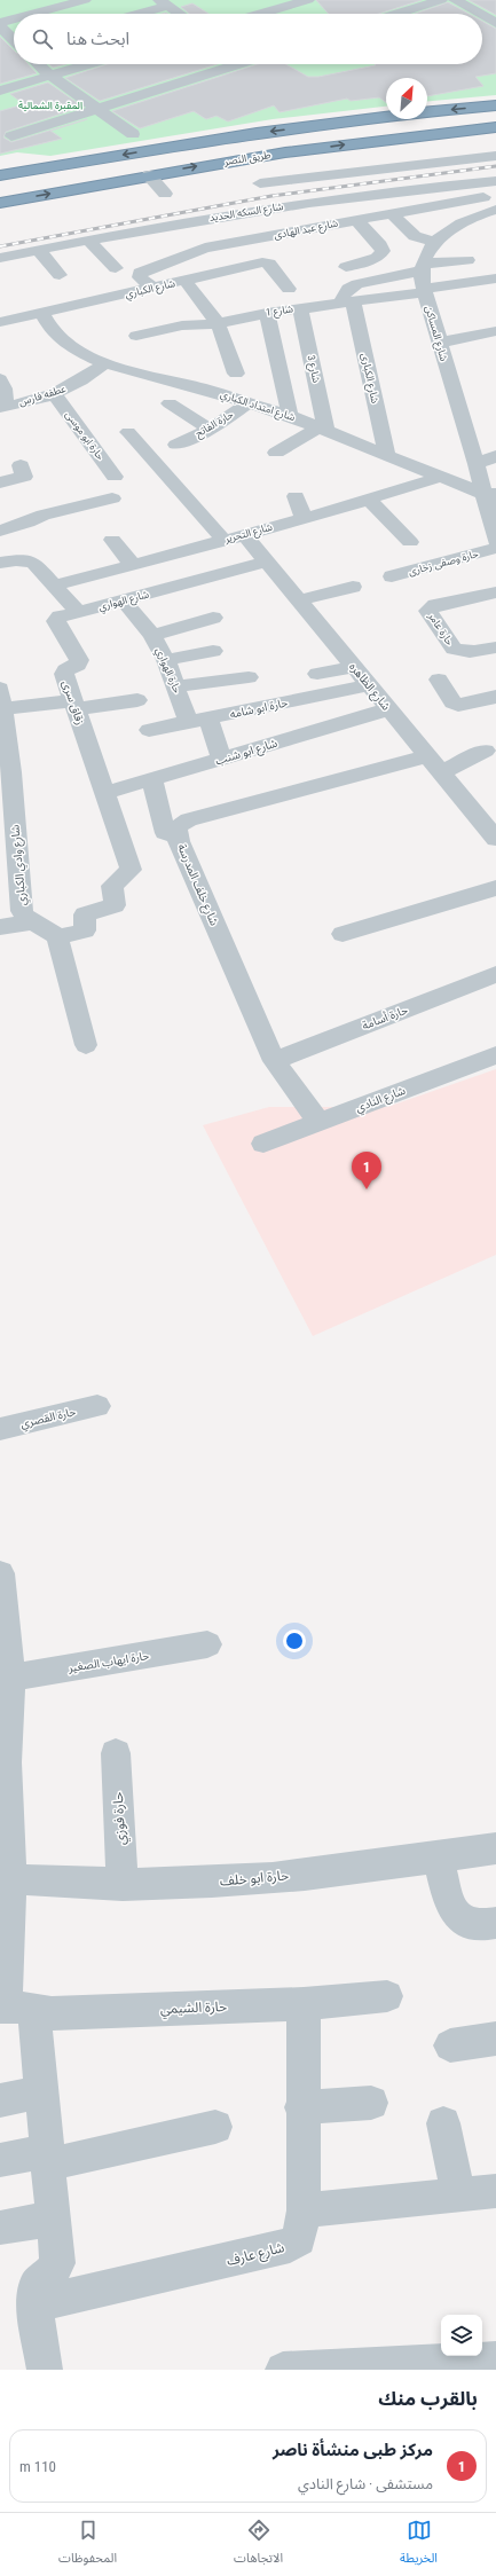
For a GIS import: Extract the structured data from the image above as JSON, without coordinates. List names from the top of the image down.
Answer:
{
  "streets": {
    "highway": ["طريق النصر"],
    "street": [
      "شارع السكه الحديد",
      "شارع عبد الهادى",
      "شارع الكباري",
      "شارع 1",
      "شارع المساكن",
      "شارع 3",
      "شارع الكبارى",
      "عطفه فارس",
      "شارع امتداد الكباري",
      "حارة الفاتح",
      "حارة ابو موسى",
      "شارع التحرير",
      "حارة وصفى زخارى",
      "شارع الهواري",
      "حارة عامر",
      "حارة الهواري",
      "شارع الظاهره",
      "زقاق سرى",
      "حارة ابو شامه",
      "شارع ابو شنب",
      "شارع وادي الكباري",
      "شارع خلف المدرسة",
      "حارة أسامة",
      "شارع النادي",
      "حارة القصري",
      "حارة ايهاب الصغير",
      "حارة فوزي",
      "حارة ابو خلف",
      "حارة الشيمي",
      "شارع عارف"
    ]
  },
  "crossings": [
    ["شارع عبد الهادى", "شارع الكباري"],
    ["شارع الكباري", "شارع امتداد الكباري"],
    ["شارع 1", "شارع المساكن"],
    ["شارع 1", "شارع 3"],
    ["شارع 1", "شارع الكبارى"],
    ["شارع المساكن", "شارع امتداد الكباري"],
    ["شارع 3", "شارع امتداد الكباري"],
    ["شارع الكبارى", "شارع امتداد الكباري"],
    ["عطفه فارس", "شارع امتداد الكباري"],
    ["عطفه فارس", "حارة ابو موسى"],
    ["شارع امتداد الكباري", "حارة الفاتح"],
    ["شارع امتداد الكباري", "شارع التحرير"],
    ["شارع التحرير", "شارع الظاهره"],
    ["شارع الهواري", "حارة الهواري"],
    ["شارع الهواري", "شارع الظاهره"],
    ["شارع الهواري", "زقاق سرى"],
    ["حارة الهواري", "حارة ابو شامه"],
    ["حارة الهواري", "شارع ابو شنب"],
    ["شارع الظاهره", "حارة ابو شامه"],
    ["شارع الظاهره", "شارع ابو شنب"],
    ["شارع الظاهره", "شارع خلف المدرسة"],
    ["زقاق سرى", "شارع ابو شنب"],
    ["شارع خلف المدرسة", "حارة أسامة"],
    ["شارع خلف المدرسة", "شارع النادي"],
    ["حارة فوزي", "حارة ابو خلف"],
    ["حارة الشيمي", "شارع عارف"]
  ],
  "parks": ["المقبرة الشمالية"],
  "north": "top right",
  "page": {
    "search": "ابحث هنا",
    "pins": "1",
    "heading": "بالقرب منك",
    "list": [
      {
        "mark": "1",
        "name": "مركز طبى منشأة ناصر",
        "note": "مستشفى · شارع النادي",
        "value": "110 m"
      }
    ],
    "nav": ["الخريطة", "الاتجاهات", "المحفوظات"]
  }
}
